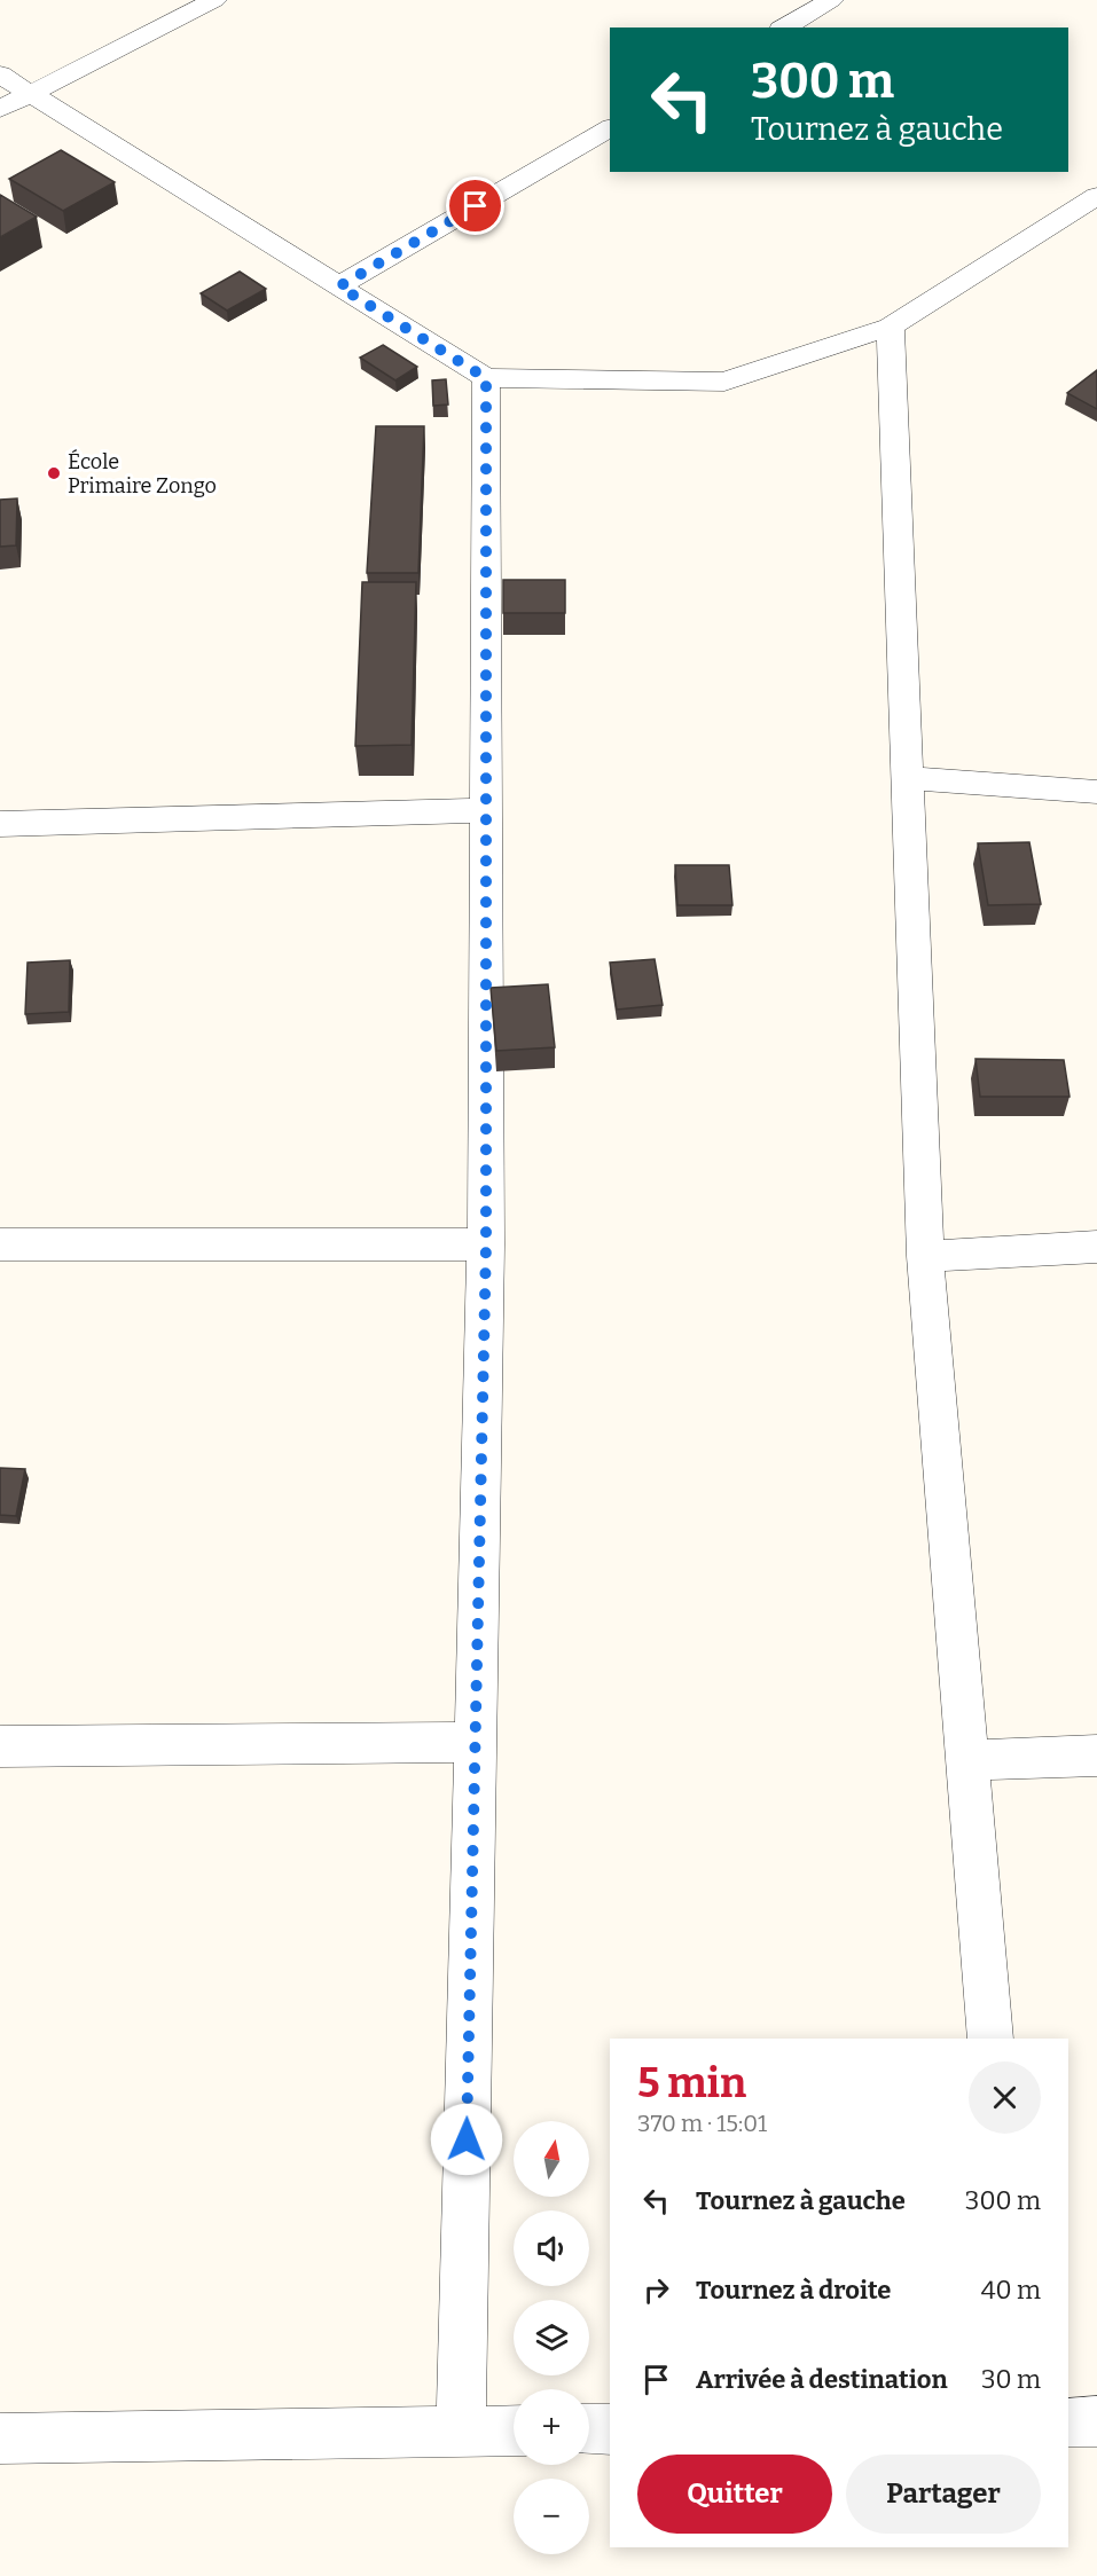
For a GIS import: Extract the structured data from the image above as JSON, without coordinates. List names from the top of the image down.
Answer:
{
  "places": ["École Primaire Zongo"],
  "north": "top",
  "page": {
    "turn": ["300 m", "Tournez à gauche"],
    "heading": ["5 min", "370 m · 15:01"],
    "map_buttons": ["+", "−"],
    "list": [
      {
        "name": "Tournez à gauche",
        "value": "300 m"
      },
      {
        "name": "Tournez à droite",
        "value": "40 m"
      },
      {
        "name": "Arrivée à destination",
        "value": "30 m"
      }
    ],
    "buttons": ["Quitter", "Partager"]
  }
}
